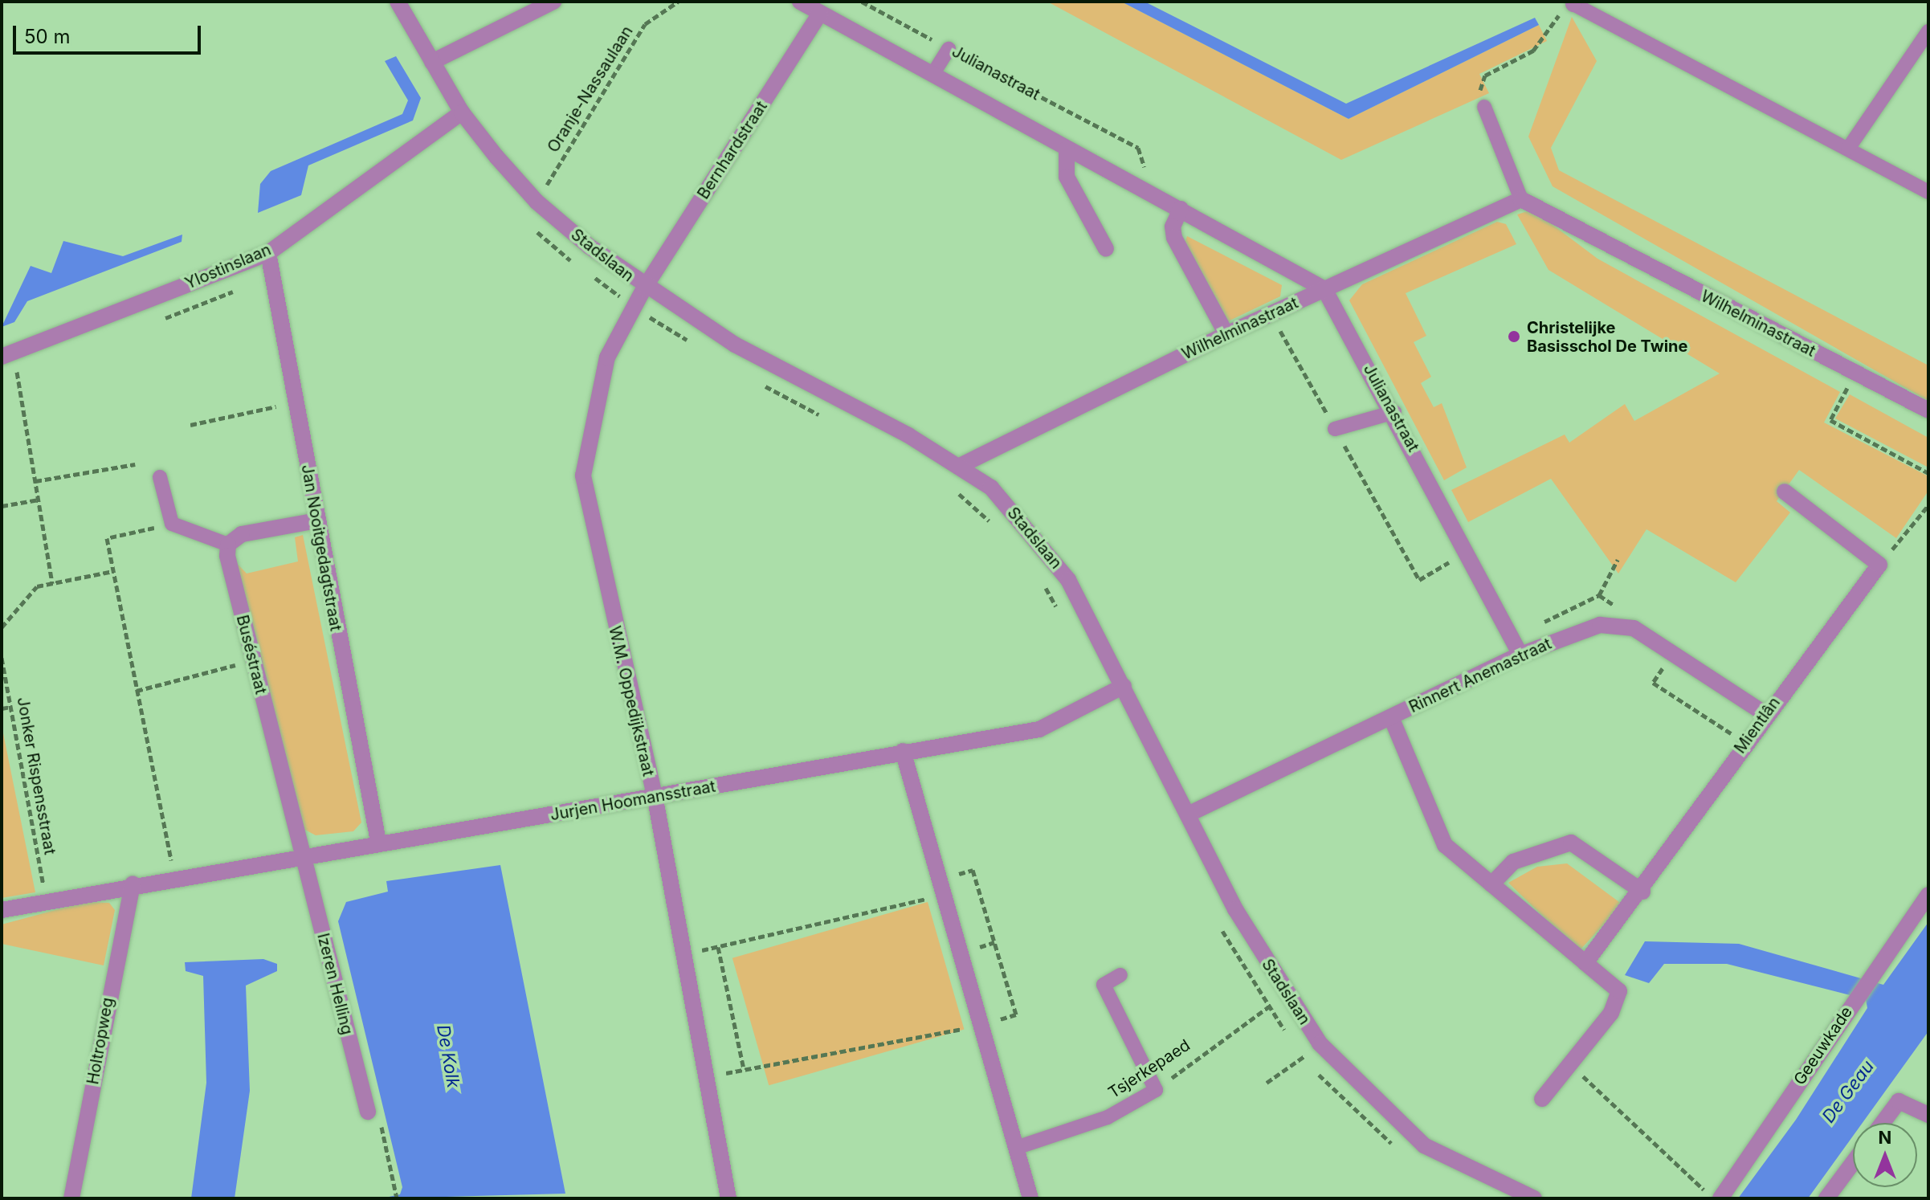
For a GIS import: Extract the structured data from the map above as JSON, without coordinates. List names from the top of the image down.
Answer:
{
  "streets": {
    "street": [
      "Julianastraat",
      "Bernhardstraat",
      "Stadslaan",
      "Ylostinslaan",
      "Wilhelminastraat",
      "Jan Nooitgedagtstraat",
      "Buséstraat",
      "Rinnert Anemastraat",
      "W.M. Oppedijkstraat",
      "Mientlân",
      "Jurjen Hoomansstraat",
      "Izeren Helling",
      "Holtropweg",
      "Geeuwkade"
    ],
    "lane": ["Tsjerkepaed"],
    "path": ["Oranje-Nassaulaan", "Jonker Rispensstraat"]
  },
  "crossings": [
    ["Julianastraat", "Bernhardstraat"],
    ["Julianastraat", "Wilhelminastraat"],
    ["Julianastraat", "Rinnert Anemastraat"],
    ["Oranje-Nassaulaan", "Stadslaan"],
    ["Bernhardstraat", "Stadslaan"],
    ["Bernhardstraat", "W.M. Oppedijkstraat"],
    ["Stadslaan", "Ylostinslaan"],
    ["Stadslaan", "Wilhelminastraat"],
    ["Stadslaan", "Rinnert Anemastraat"],
    ["Stadslaan", "W.M. Oppedijkstraat"],
    ["Stadslaan", "Jurjen Hoomansstraat"],
    ["Stadslaan", "Tsjerkepaed"],
    ["Ylostinslaan", "Jan Nooitgedagtstraat"],
    ["Jan Nooitgedagtstraat", "Jurjen Hoomansstraat"],
    ["Buséstraat", "Jurjen Hoomansstraat"],
    ["Buséstraat", "Izeren Helling"],
    ["Rinnert Anemastraat", "Mientlân"],
    ["W.M. Oppedijkstraat", "Jurjen Hoomansstraat"],
    ["Jonker Rispensstraat", "Jurjen Hoomansstraat"],
    ["Jurjen Hoomansstraat", "Izeren Helling"],
    ["Jurjen Hoomansstraat", "Holtropweg"]
  ],
  "water": ["De Kolk", "De Geau"],
  "places": ["Christelijke Basisschol De Twine"],
  "scale_bar": "50 m",
  "north": "top"
}
